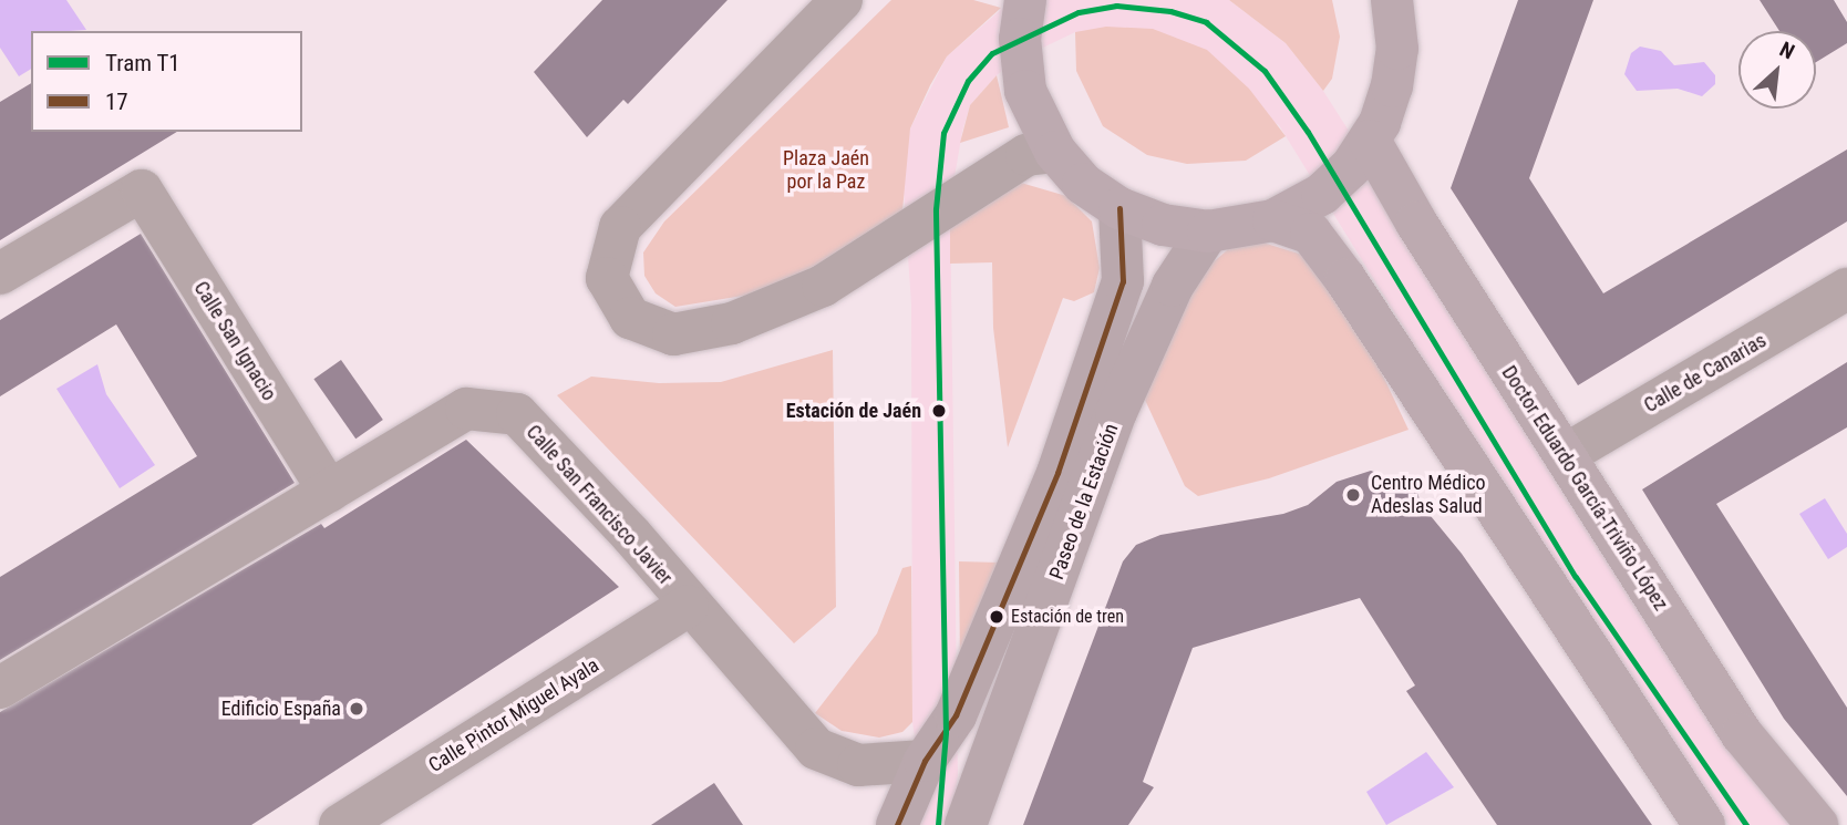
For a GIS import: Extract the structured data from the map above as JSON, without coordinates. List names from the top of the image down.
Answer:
{
  "streets": {
    "highway": ["Doctor Eduardo García-Triviño López"],
    "main road": ["Paseo de la Estación"],
    "street": [
      "Calle San Ignacio",
      "Calle de Canarias",
      "Calle San Francisco Javier",
      "Calle Pintor Miguel Ayala"
    ]
  },
  "crossings": [
    ["Calle San Ignacio", "Calle San Francisco Javier"],
    ["Calle de Canarias", "Doctor Eduardo García-Triviño López"],
    ["Paseo de la Estación", "Calle San Francisco Javier"],
    ["Calle San Francisco Javier", "Calle Pintor Miguel Ayala"]
  ],
  "parks": ["Plaza Jaén por la Paz"],
  "places": [
    "Estación de Jaén",
    "Centro Médico Adeslas Salud",
    "Estación de tren",
    "Edificio España"
  ],
  "lines": ["tram line T1", "transit line 17"],
  "legend": ["Tram T1", "17"],
  "north": "top right"
}
